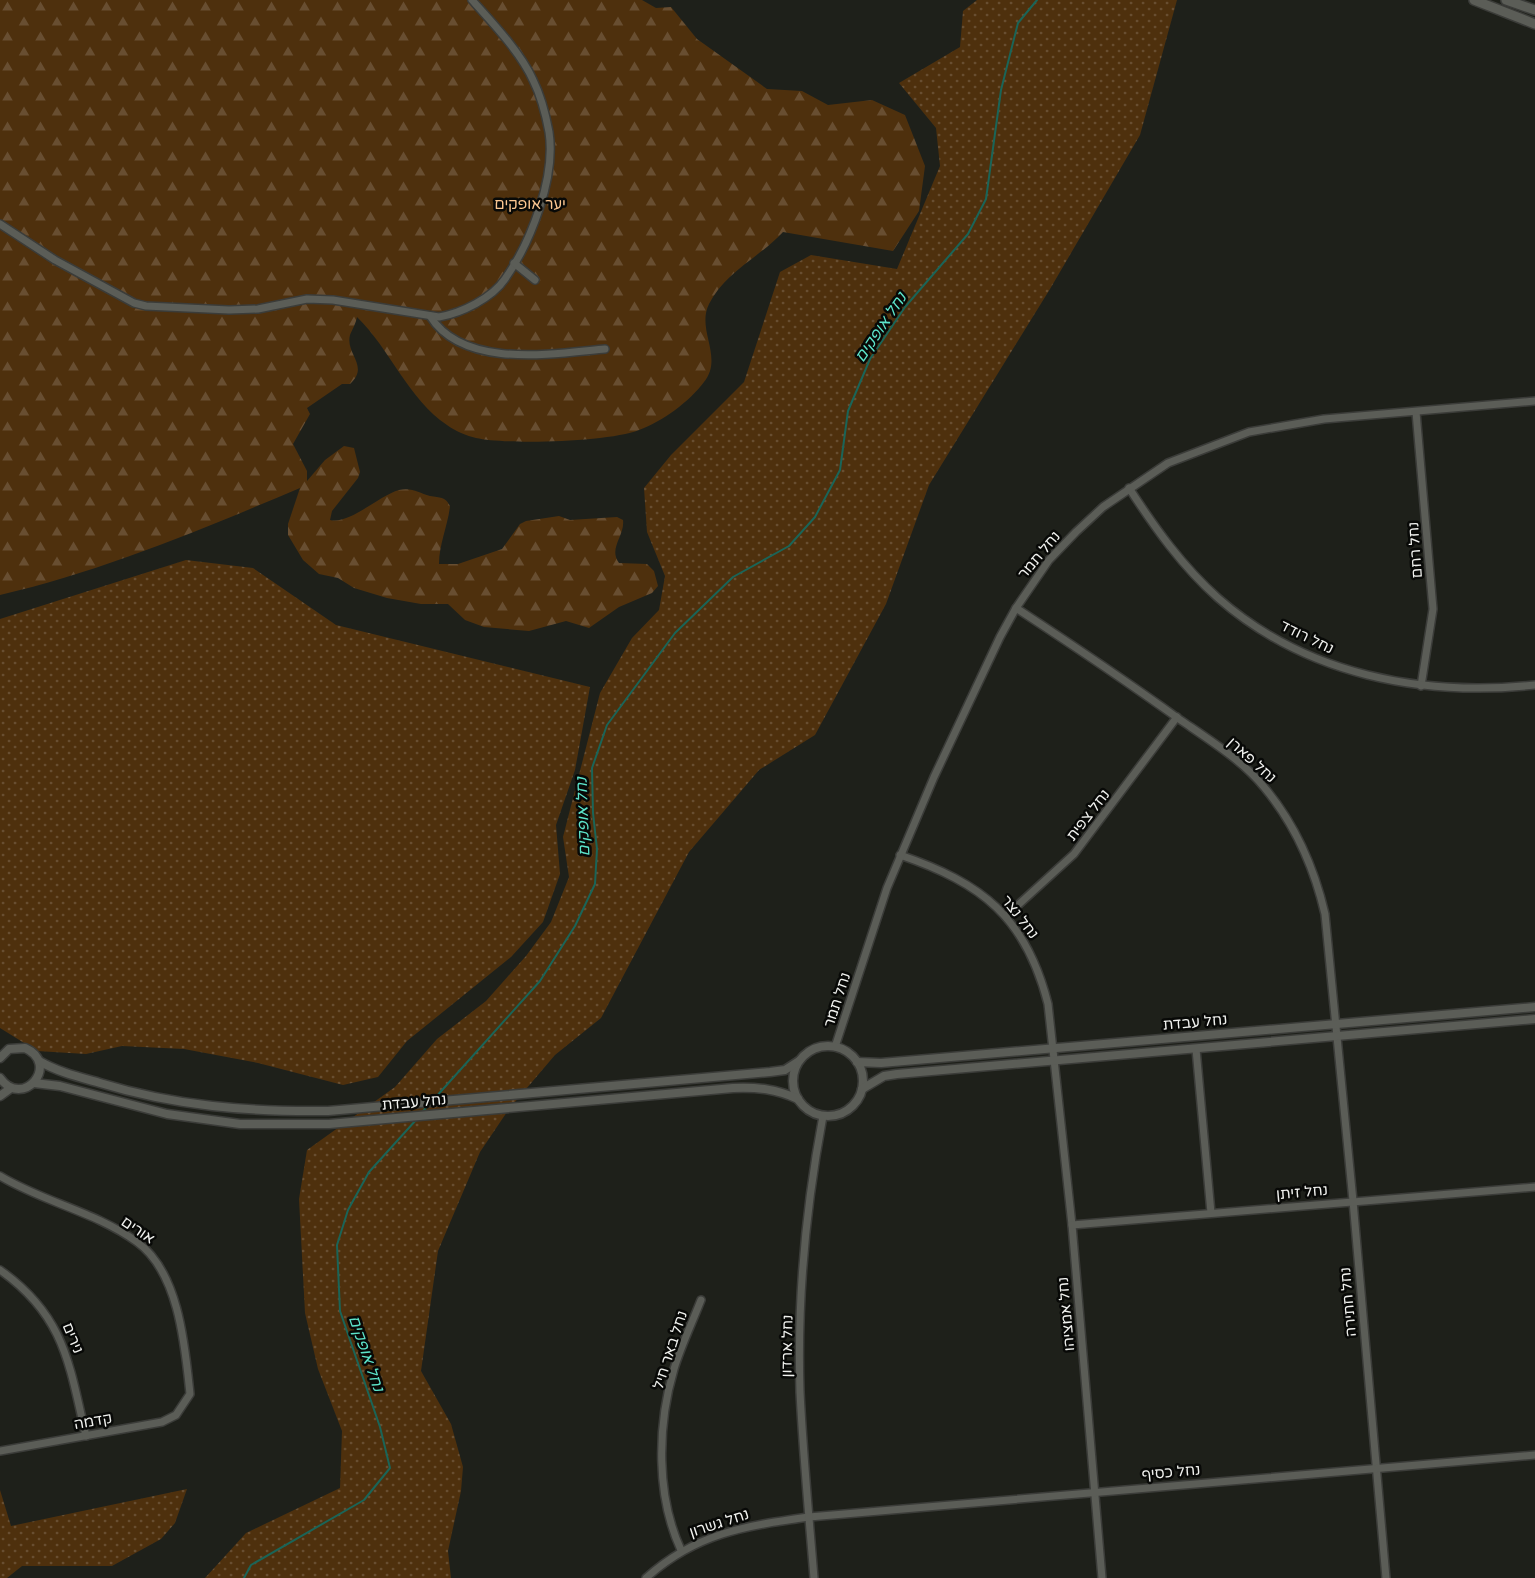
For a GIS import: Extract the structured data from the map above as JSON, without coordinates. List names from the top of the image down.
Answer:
{
  "streets": {
    "street": [
      "נחל רחם",
      "נחל תמר",
      "נחל רודד",
      "נחל פארן",
      "נחל צפית",
      "נחל נצר",
      "נחל עבדת",
      "נחל זיתן",
      "אורים",
      "נחל חתירה",
      "נחל אמציהו",
      "נירים",
      "נחל ארדון",
      "נחל באר חיל",
      "קדמה",
      "נחל כסיף",
      "נחל גשרון"
    ]
  },
  "crossings": [
    ["נחל רחם", "נחל תמר"],
    ["נחל רחם", "נחל רודד"],
    ["נחל תמר", "נחל רודד"],
    ["נחל תמר", "נחל פארן"],
    ["נחל תמר", "נחל נצר"],
    ["נחל תמר", "נחל עבדת"],
    ["נחל תמר", "נחל ארדון"],
    ["נחל פארן", "נחל צפית"],
    ["נחל פארן", "נחל עבדת"],
    ["נחל פארן", "נחל חתירה"],
    ["נחל צפית", "נחל נצר"],
    ["נחל נצר", "נחל עבדת"],
    ["נחל נצר", "נחל אמציהו"],
    ["נחל עבדת", "נחל חתירה"],
    ["נחל עבדת", "נחל אמציהו"],
    ["נחל עבדת", "נחל ארדון"],
    ["נחל זיתן", "נחל חתירה"],
    ["נחל זיתן", "נחל אמציהו"],
    ["אורים", "קדמה"],
    ["נחל חתירה", "נחל כסיף"],
    ["נחל אמציהו", "נחל כסיף"],
    ["נירים", "קדמה"],
    ["נחל ארדון", "נחל כסיף"],
    ["נחל ארדון", "נחל גשרון"],
    ["נחל באר חיל", "נחל גשרון"],
    ["נחל כסיף", "נחל גשרון"]
  ],
  "water": ["נחל אופקים"],
  "parks": ["יער אופקים"]
}
